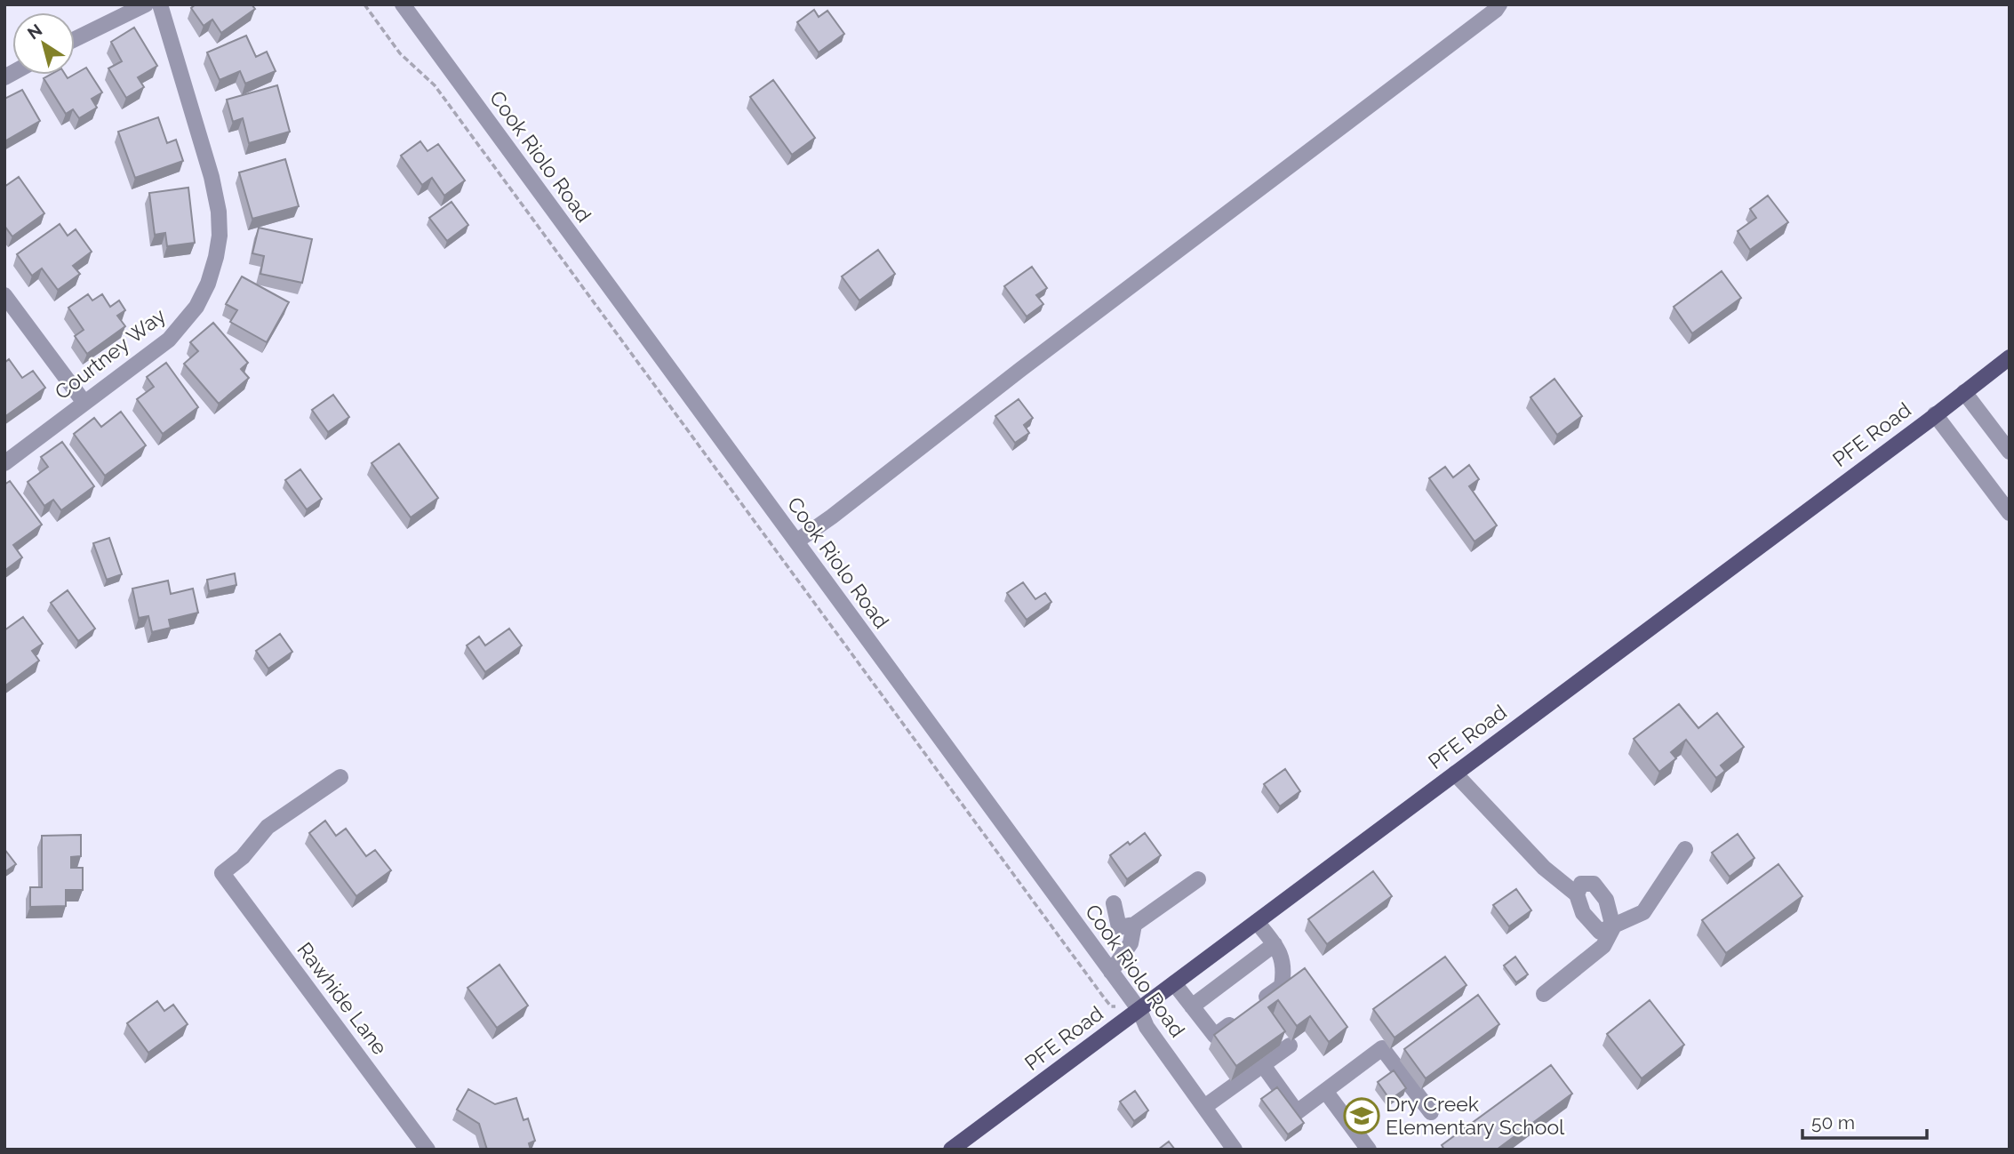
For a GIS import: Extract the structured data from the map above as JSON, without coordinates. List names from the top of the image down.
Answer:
{
  "streets": {
    "main road": ["PFE Road"],
    "street": ["Cook Riolo Road", "Courtney Way", "Rawhide Lane"]
  },
  "crossings": [
    ["Cook Riolo Road", "PFE Road"]
  ],
  "places": {
    "school or university": ["Dry Creek Elementary School"]
  },
  "scale_bar": "50 m",
  "north": "top left"
}
